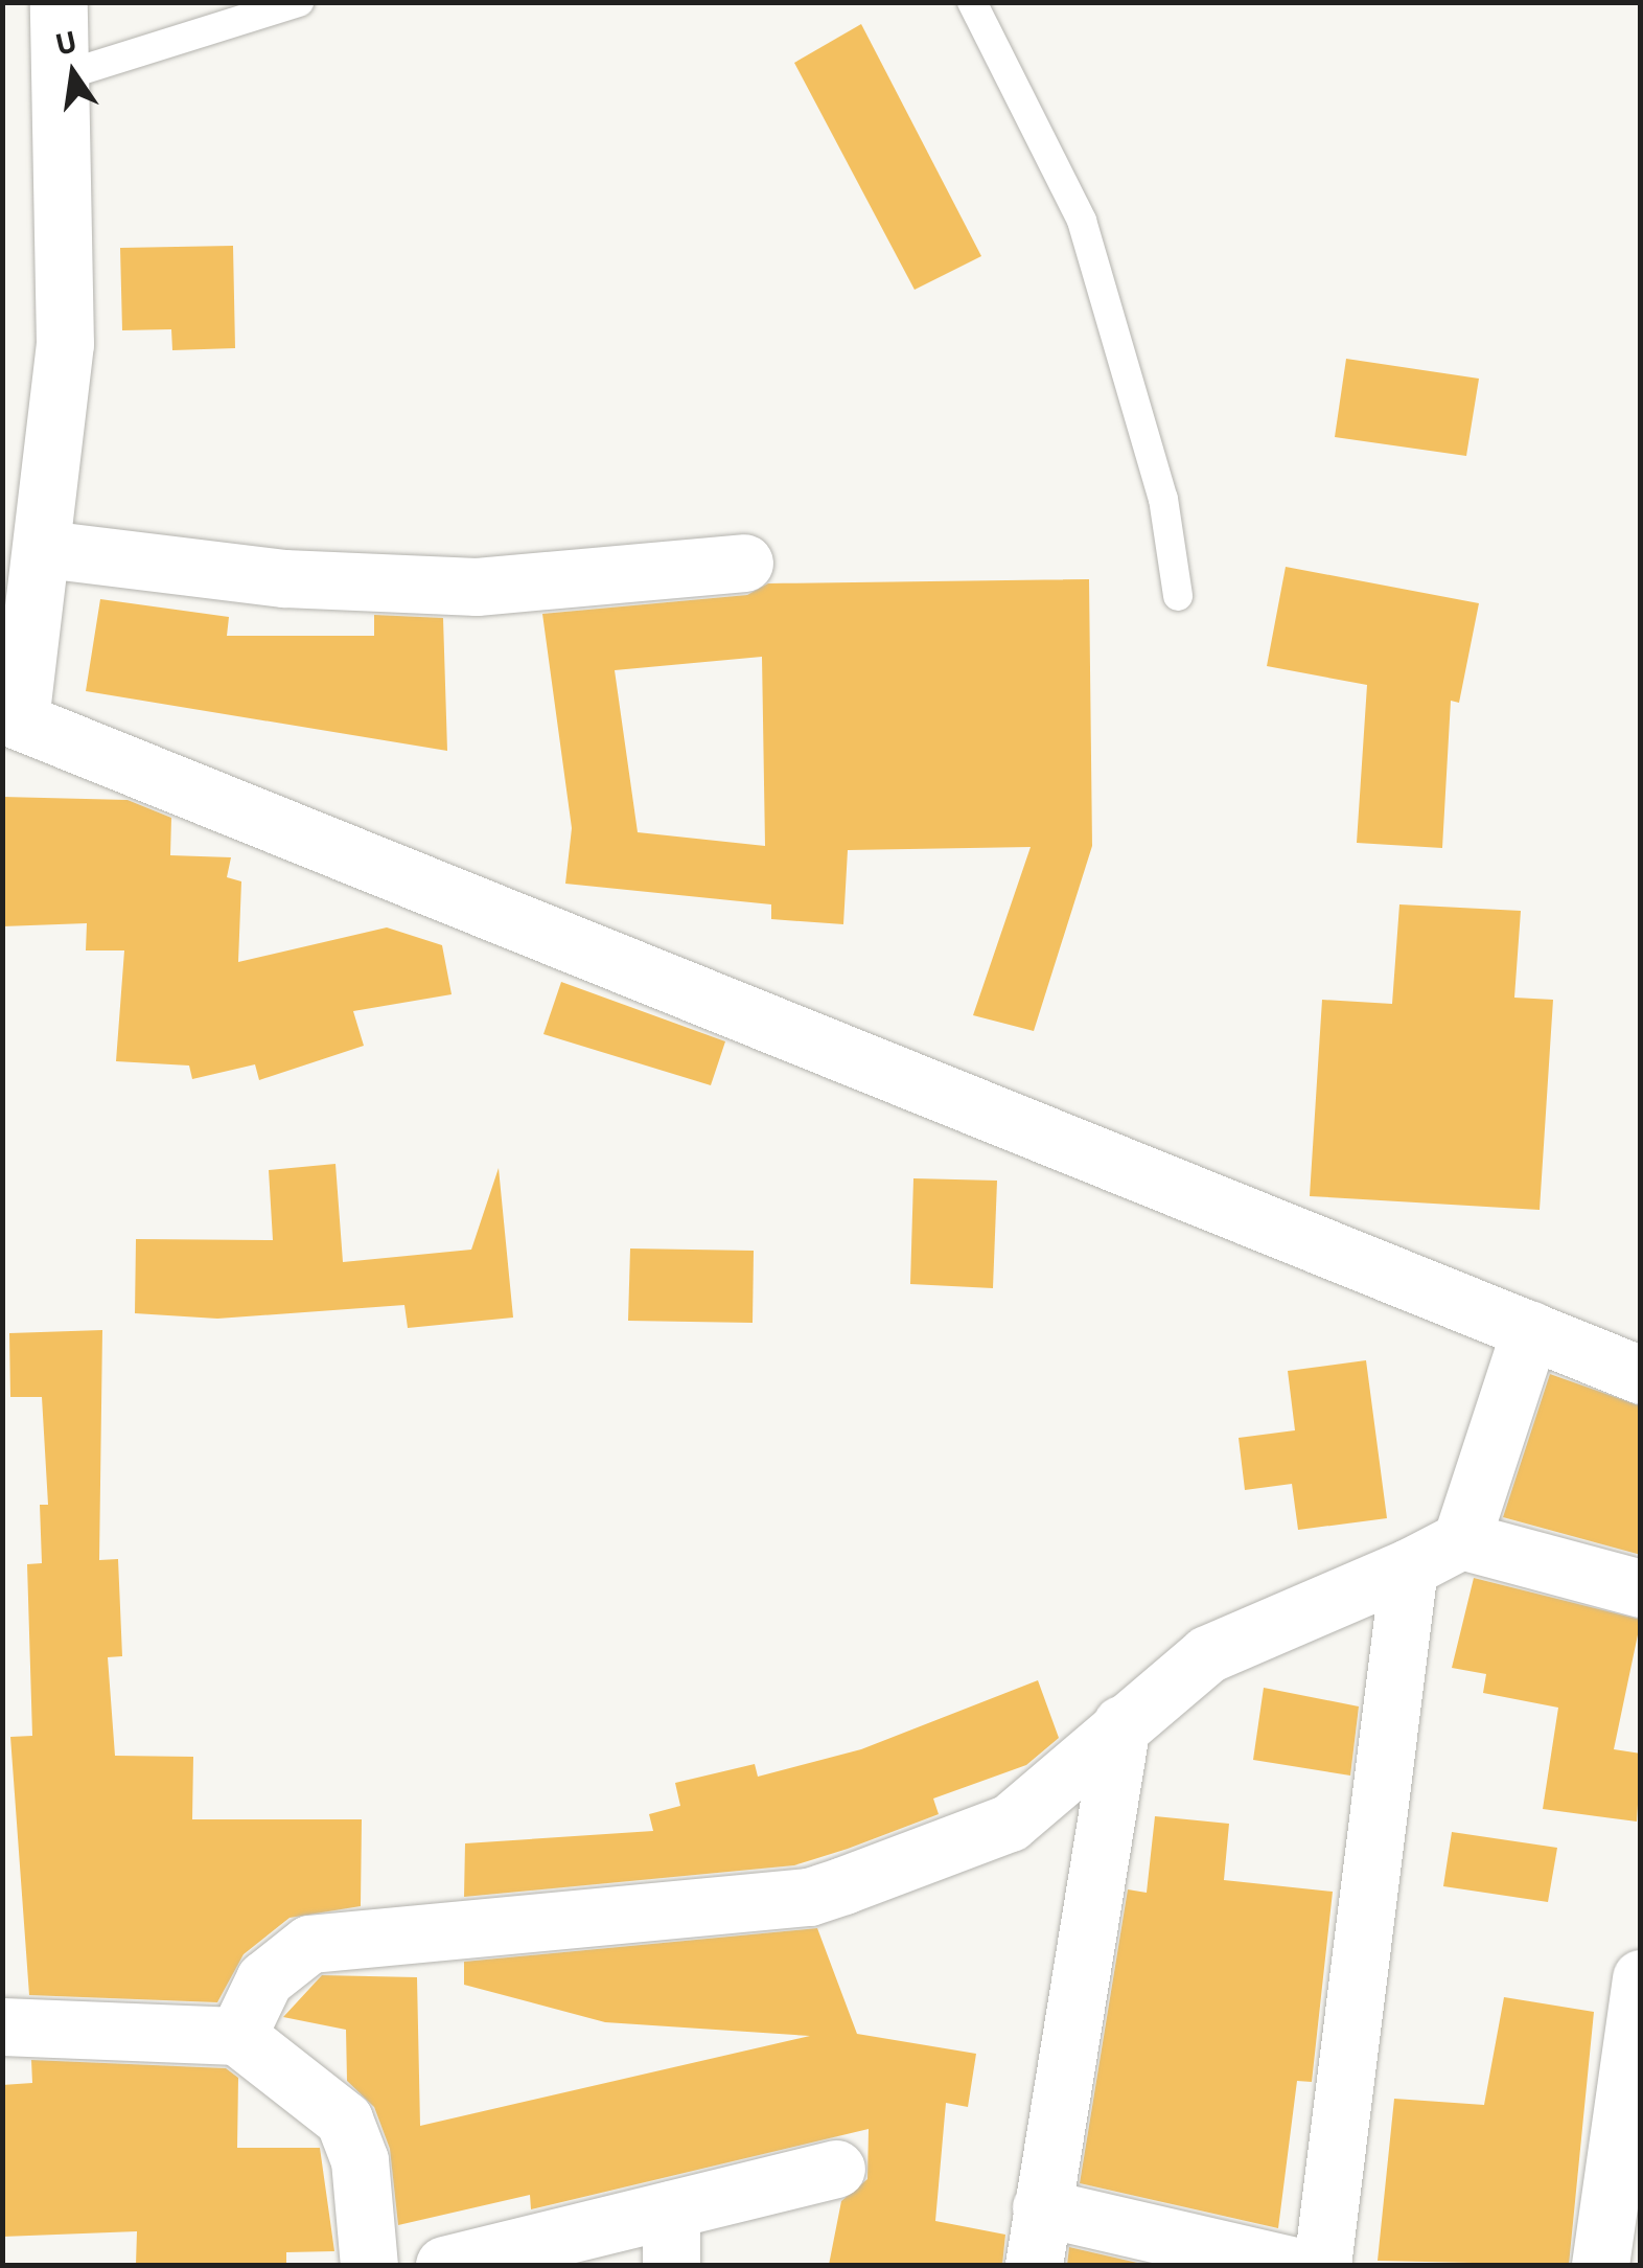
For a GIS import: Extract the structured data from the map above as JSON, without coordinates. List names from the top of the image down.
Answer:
{
  "north": "top"
}
